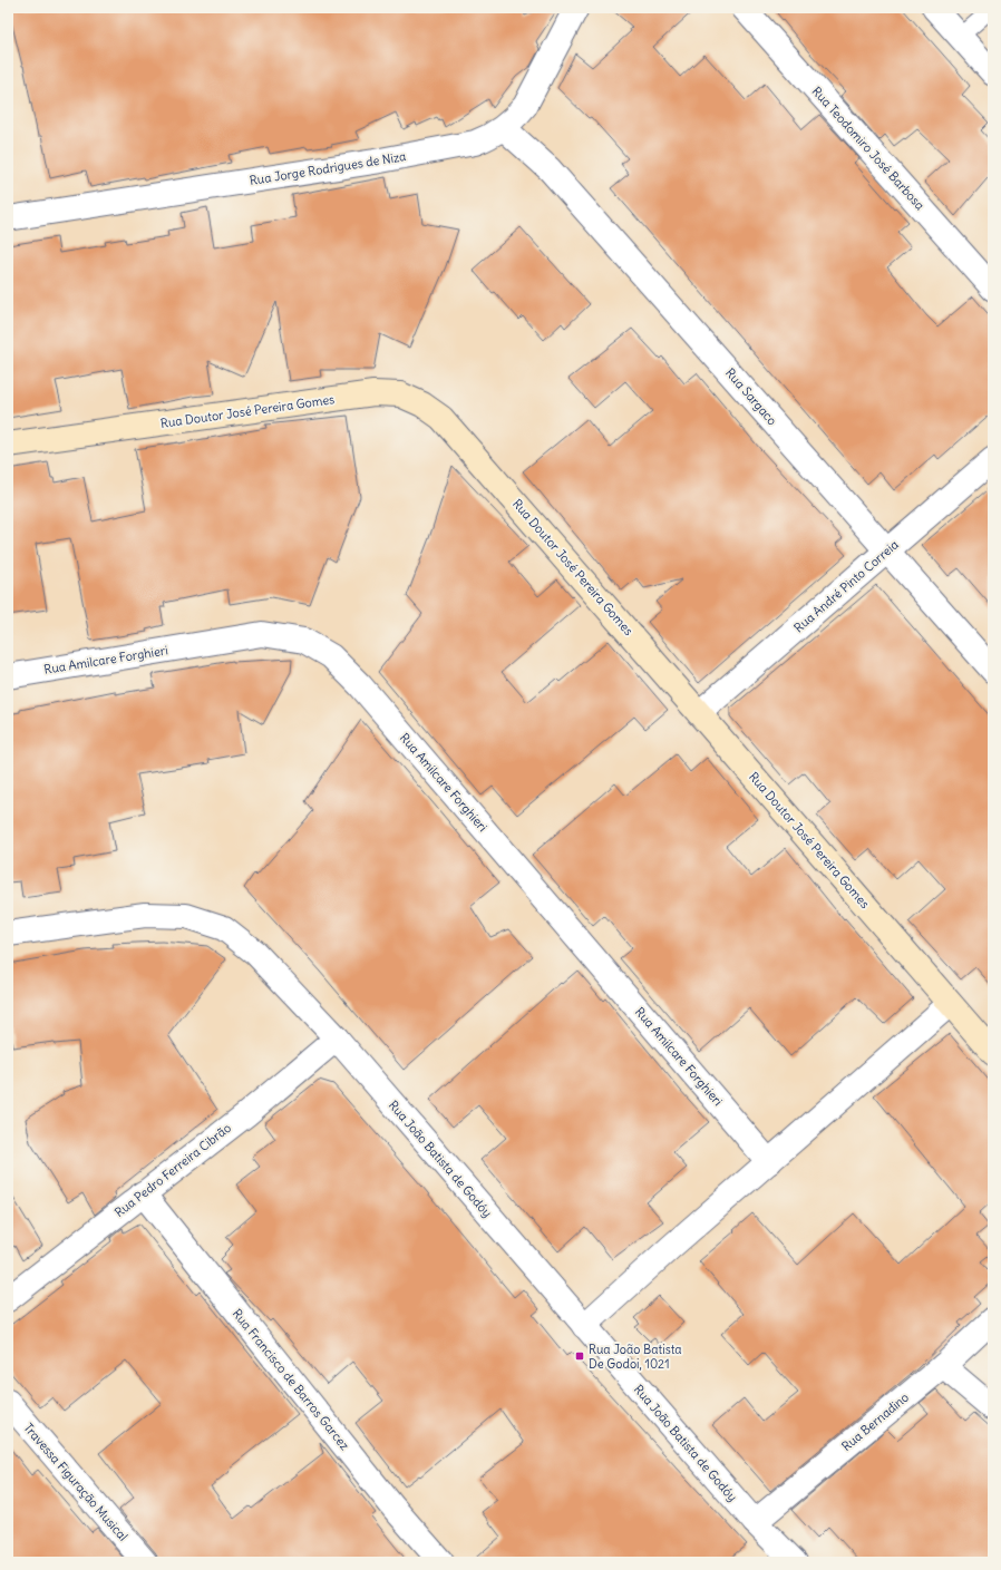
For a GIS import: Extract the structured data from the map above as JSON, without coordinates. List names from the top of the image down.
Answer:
{
  "streets": {
    "main road": ["Rua Doutor José Pereira Gomes"],
    "street": [
      "Rua Teodomiro José Barbosa",
      "Rua Jorge Rodrigues de Niza",
      "Rua Sargaco",
      "Rua André Pinto Correia",
      "Rua Amilcare Forghieri",
      "Rua João Batista de Godóy",
      "Rua Pedro Ferreira Cibrão",
      "Rua Francisco de Barros Garcez",
      "Rua Bernadino",
      "Travessa Figuração Musical"
    ]
  },
  "crossings": [
    ["Rua Jorge Rodrigues de Niza", "Rua Sargaco"],
    ["Rua Sargaco", "Rua André Pinto Correia"],
    ["Rua Doutor José Pereira Gomes", "Rua André Pinto Correia"],
    ["Rua João Batista de Godóy", "Rua Pedro Ferreira Cibrão"],
    ["Rua João Batista de Godóy", "Rua Bernadino"],
    ["Rua Pedro Ferreira Cibrão", "Rua Francisco de Barros Garcez"]
  ],
  "places": {
    "transit": ["Rua João Batista De Godoi, 1021"]
  }
}
